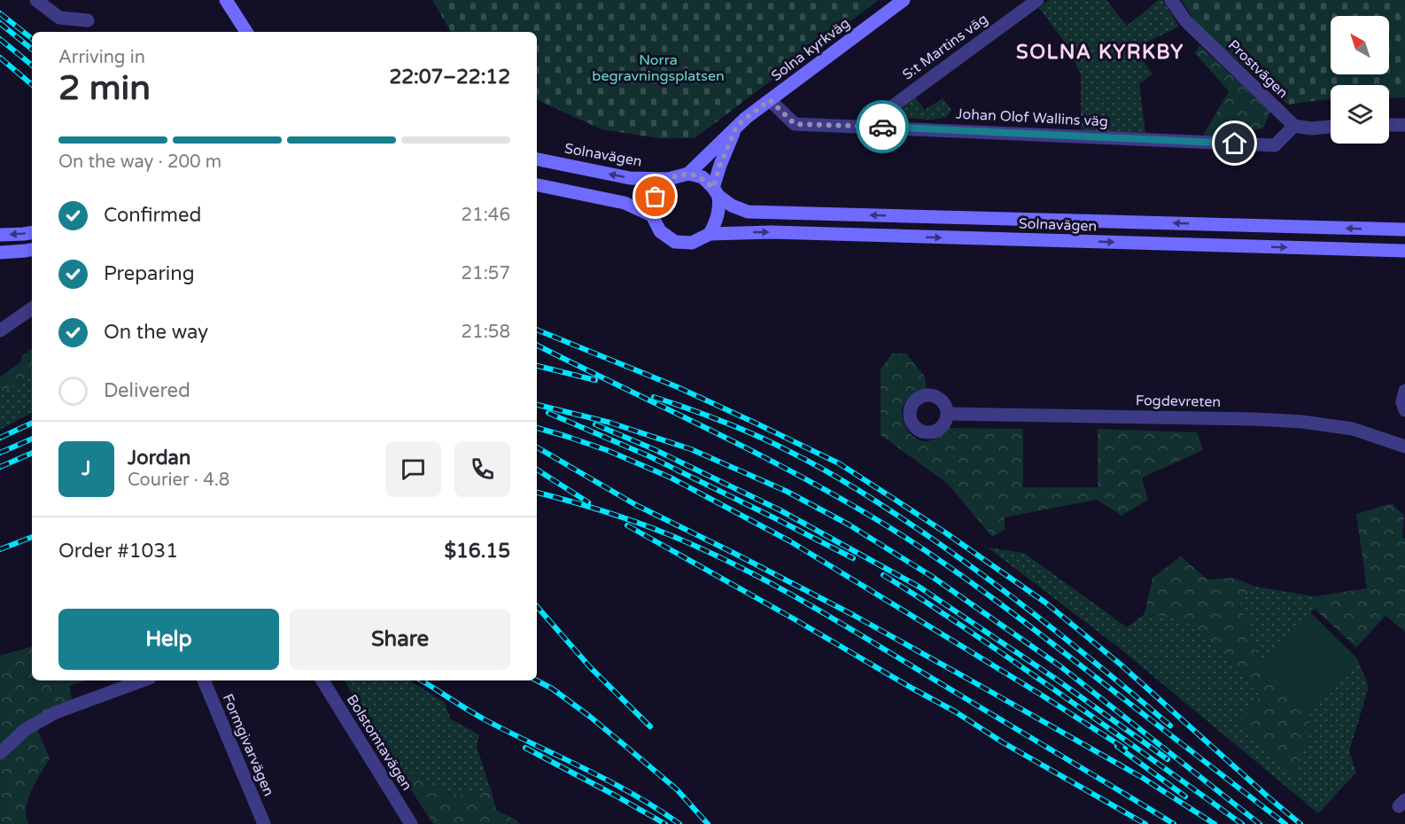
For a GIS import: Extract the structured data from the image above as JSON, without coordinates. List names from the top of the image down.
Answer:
{
  "streets": {
    "main road": ["Solna kyrkväg", "Solnavägen"],
    "street": [
      "S:t Martins väg",
      "Prostvägen",
      "Johan Olof Wallins väg",
      "Fogdevreten",
      "Bolstomtavägen",
      "Formgivarvägen"
    ]
  },
  "crossings": [
    ["S:t Martins väg", "Johan Olof Wallins väg"],
    ["Solna kyrkväg", "Johan Olof Wallins väg"],
    ["Solna kyrkväg", "Solnavägen"],
    ["Prostvägen", "Johan Olof Wallins väg"]
  ],
  "districts": ["SOLNA KYRKBY"],
  "parks": ["Norra begravningsplatsen"],
  "north": "top left",
  "page": {
    "heading": ["2 min", "Arriving in", "22:07–22:12"],
    "panel": [
      "Jordan",
      "Courier · 4.8",
      "Order #1031",
      "$16.15"
    ],
    "bar": "On the way · 200 m",
    "list": [
      ["Confirmed", "21:46"],
      ["Preparing", "21:57"],
      ["On the way", "21:58"],
      "Delivered"
    ],
    "round": "J",
    "buttons": ["Help", "Share"]
  }
}
